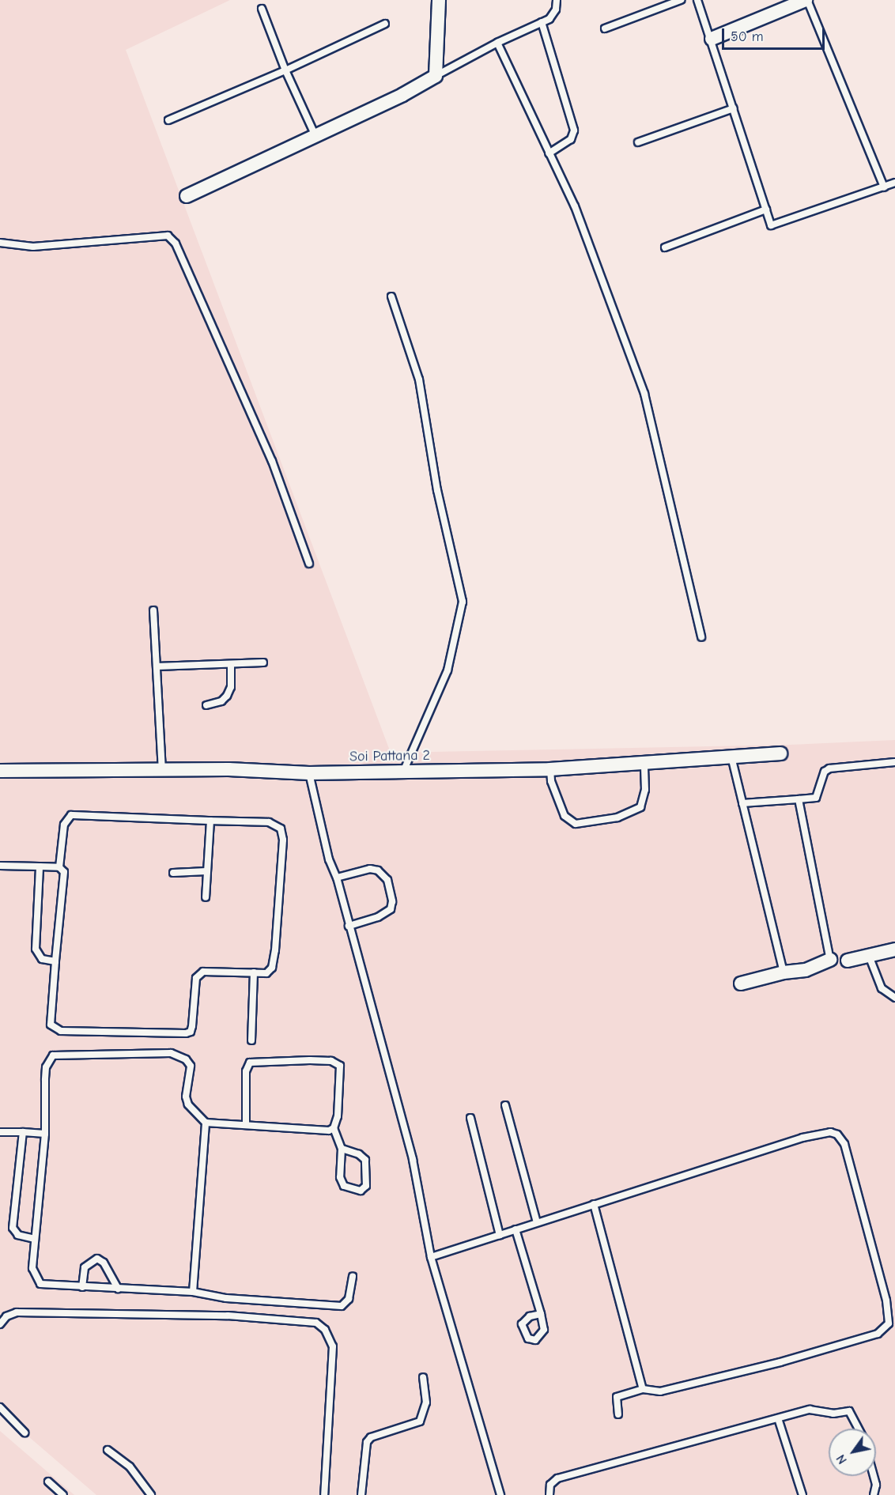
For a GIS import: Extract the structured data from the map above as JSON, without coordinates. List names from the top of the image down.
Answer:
{
  "streets": {
    "street": ["Soi Pattana 2"]
  },
  "scale_bar": "50 m",
  "north": "bottom left"
}
